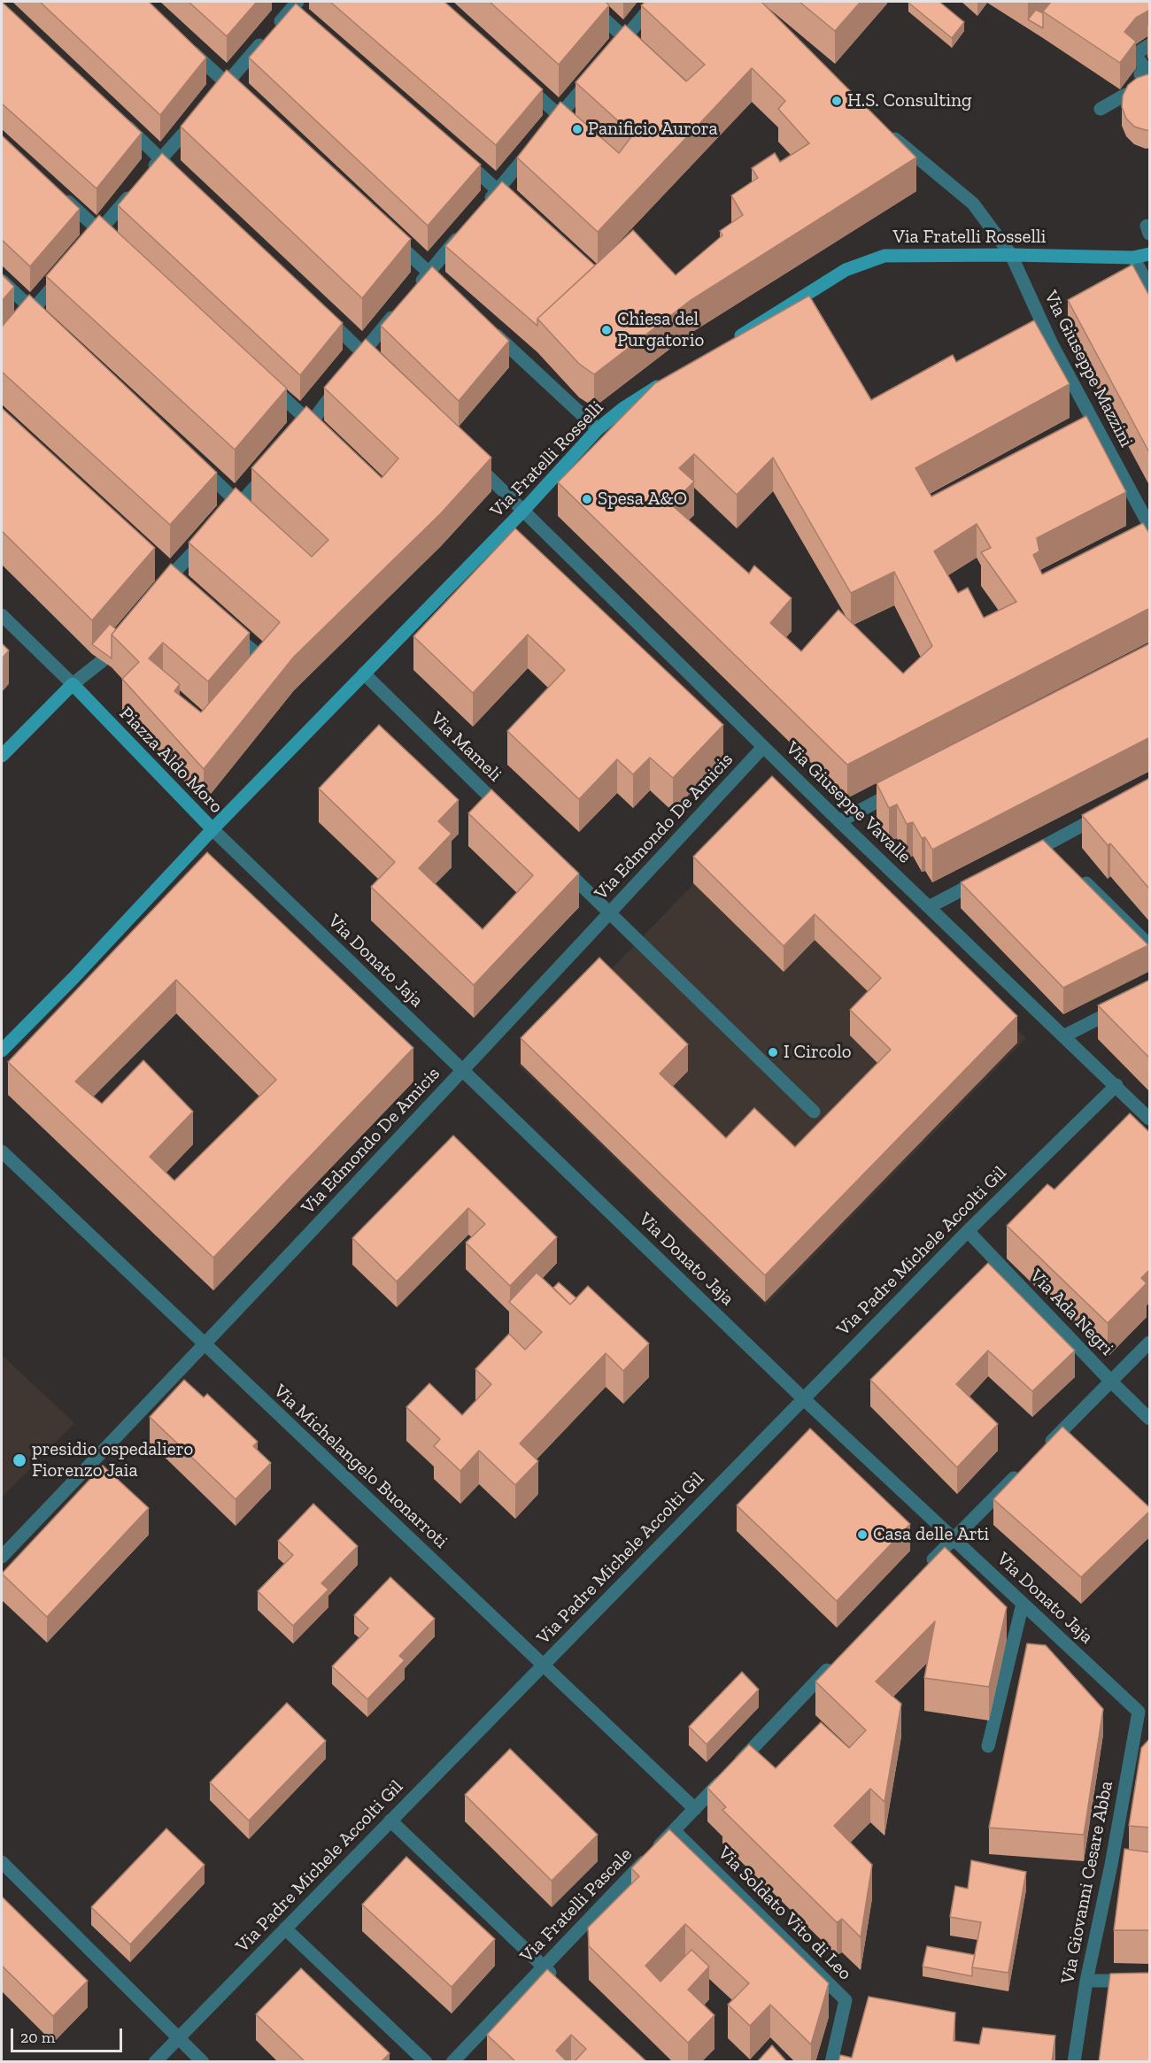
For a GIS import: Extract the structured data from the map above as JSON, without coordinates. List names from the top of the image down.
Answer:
{
  "streets": {
    "street": [
      "Via Fratelli Rosselli",
      "Via Giuseppe Mazzini",
      "Via Mameli",
      "Piazza Aldo Moro",
      "Via Giuseppe Vavalle",
      "Via Edmondo De Amicis",
      "Via Donato Jaja",
      "Via Padre Michele Accolti Gil",
      "Via Ada Negri",
      "Via Michelangelo Buonarroti",
      "Via Giovanni Cesare Abba",
      "Via Fratelli Pascale",
      "Via Soldato Vito di Leo"
    ]
  },
  "crossings": [
    ["Via Fratelli Rosselli", "Via Giuseppe Mazzini"],
    ["Via Fratelli Rosselli", "Via Mameli"],
    ["Via Fratelli Rosselli", "Piazza Aldo Moro"],
    ["Via Fratelli Rosselli", "Via Giuseppe Vavalle"],
    ["Via Fratelli Rosselli", "Via Donato Jaja"],
    ["Piazza Aldo Moro", "Via Donato Jaja"],
    ["Via Giuseppe Vavalle", "Via Edmondo De Amicis"],
    ["Via Giuseppe Vavalle", "Via Padre Michele Accolti Gil"],
    ["Via Edmondo De Amicis", "Via Donato Jaja"],
    ["Via Edmondo De Amicis", "Via Michelangelo Buonarroti"],
    ["Via Donato Jaja", "Via Padre Michele Accolti Gil"],
    ["Via Donato Jaja", "Via Giovanni Cesare Abba"],
    ["Via Padre Michele Accolti Gil", "Via Ada Negri"],
    ["Via Padre Michele Accolti Gil", "Via Michelangelo Buonarroti"],
    ["Via Michelangelo Buonarroti", "Via Fratelli Pascale"],
    ["Via Fratelli Pascale", "Via Soldato Vito di Leo"]
  ],
  "places": [
    "H.S. Consulting",
    "Panificio Aurora",
    "Chiesa del Purgatorio",
    "Spesa A&O",
    "I Circolo",
    "presidio ospedaliero Fiorenzo Jaia",
    "Casa delle Arti"
  ],
  "scale_bar": "20 m"
}
